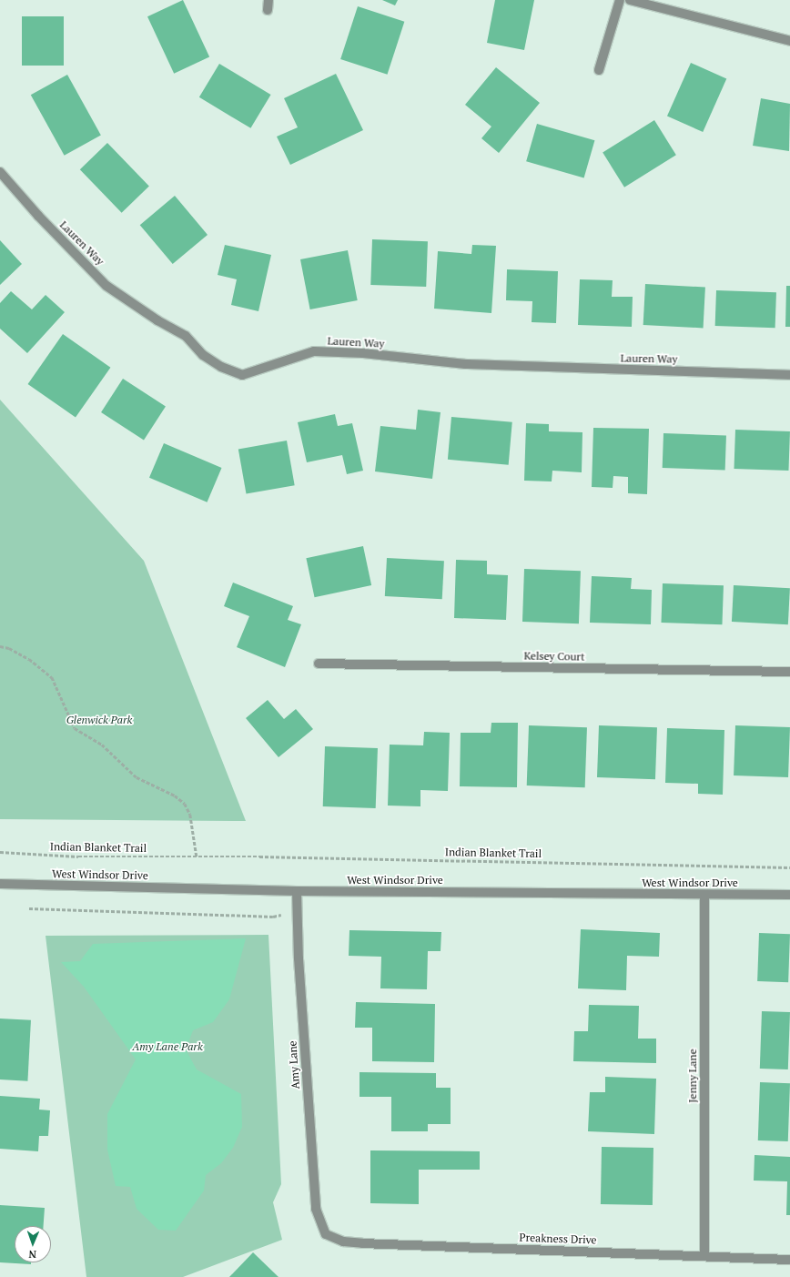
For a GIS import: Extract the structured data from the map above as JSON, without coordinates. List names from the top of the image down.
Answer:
{
  "streets": {
    "street": [
      "Lauren Way",
      "Kelsey Court",
      "West Windsor Drive",
      "Amy Lane",
      "Jenny Lane",
      "Preakness Drive"
    ],
    "path": ["Indian Blanket Trail"]
  },
  "crossings": [
    ["West Windsor Drive", "Amy Lane"],
    ["West Windsor Drive", "Jenny Lane"],
    ["Amy Lane", "Preakness Drive"],
    ["Jenny Lane", "Preakness Drive"]
  ],
  "parks": ["Glenwick Park", "Amy Lane Park"],
  "north": "bottom"
}
